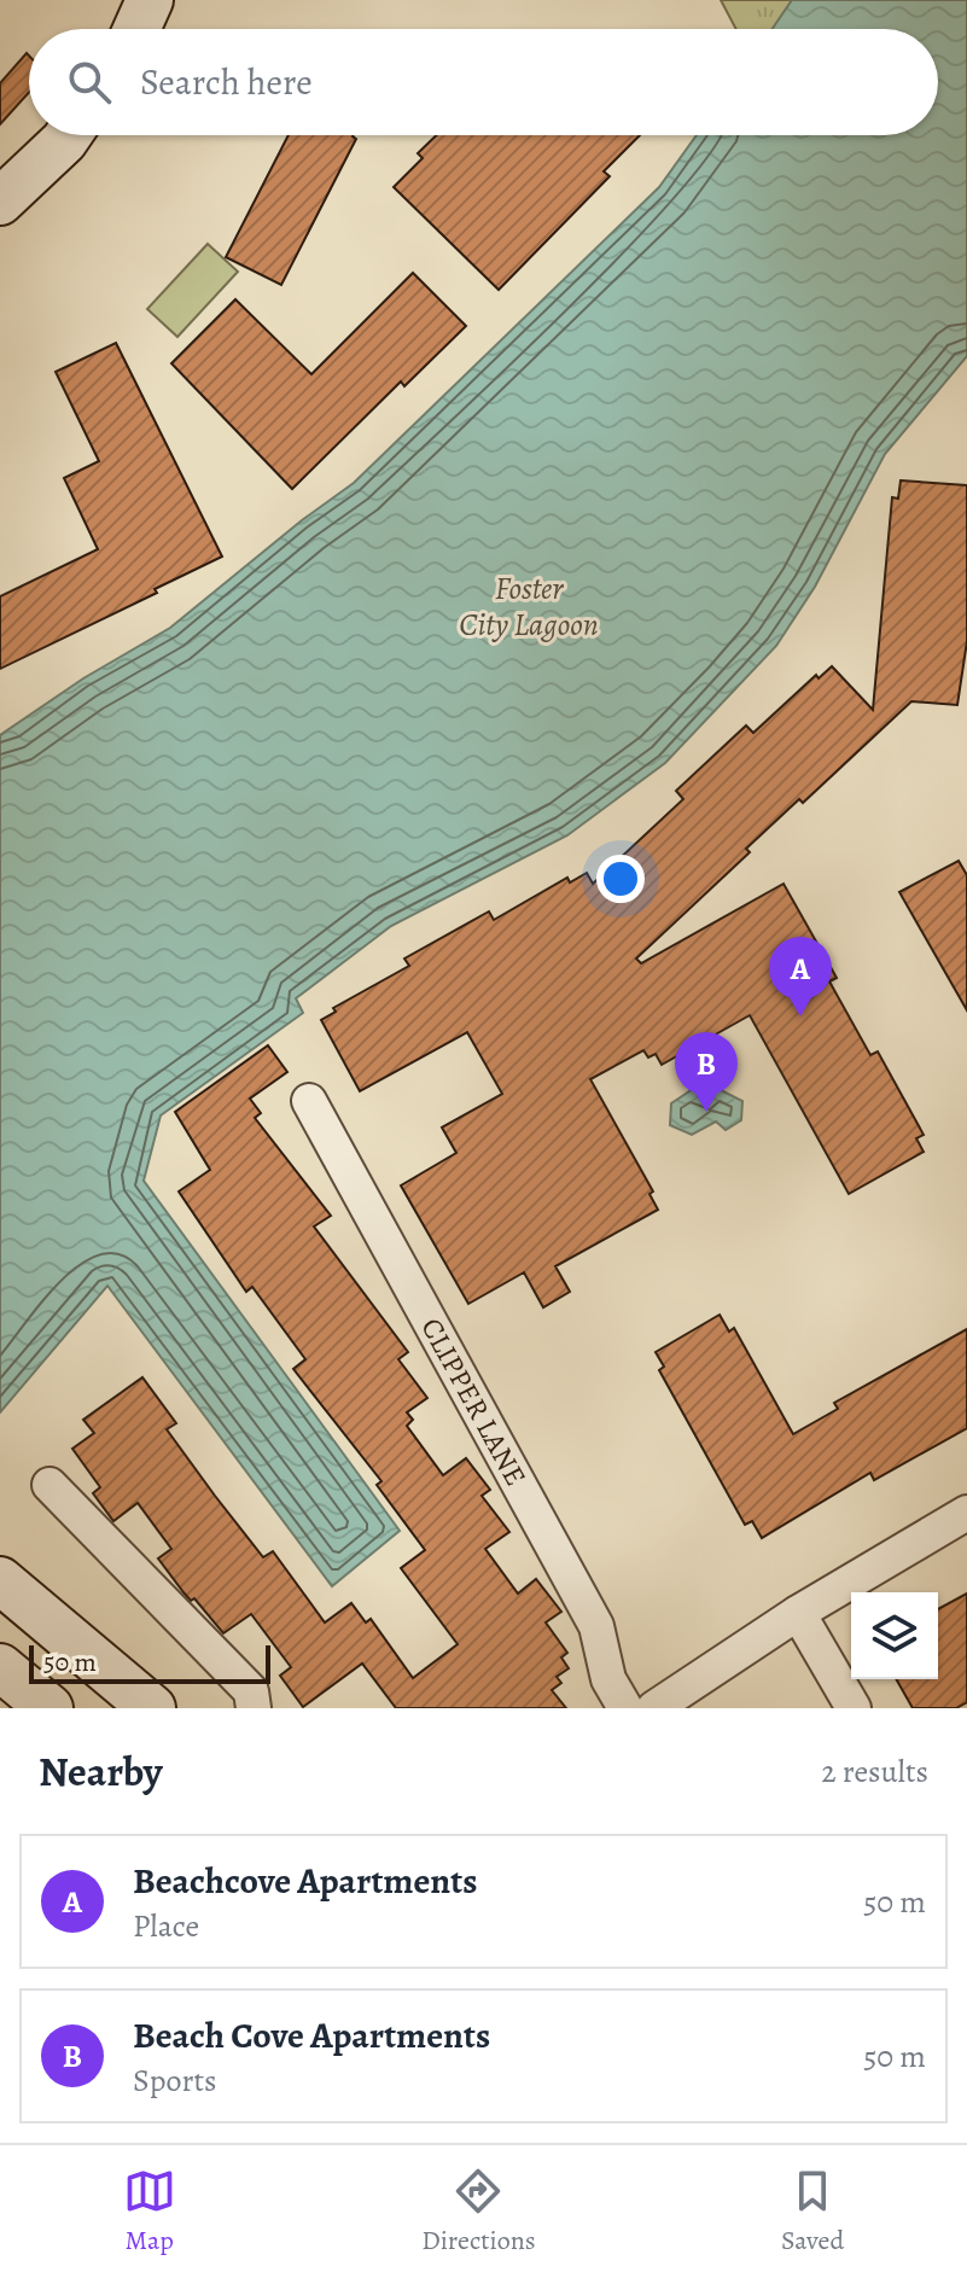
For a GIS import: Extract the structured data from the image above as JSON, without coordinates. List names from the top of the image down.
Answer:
{
  "streets": {
    "street": ["CLIPPER LANE"]
  },
  "water": ["Foster City Lagoon"],
  "scale_bar": "50 m",
  "page": {
    "search": "Search here",
    "pins": ["A", "B"],
    "scale": "50 m",
    "heading": ["Nearby", "2 results"],
    "list": [
      {
        "mark": "A",
        "name": "Beachcove Apartments",
        "note": "Place",
        "value": "50 m"
      },
      {
        "mark": "B",
        "name": "Beach Cove Apartments",
        "note": "Sports",
        "value": "50 m"
      }
    ],
    "nav": ["Map", "Directions", "Saved"]
  }
}
